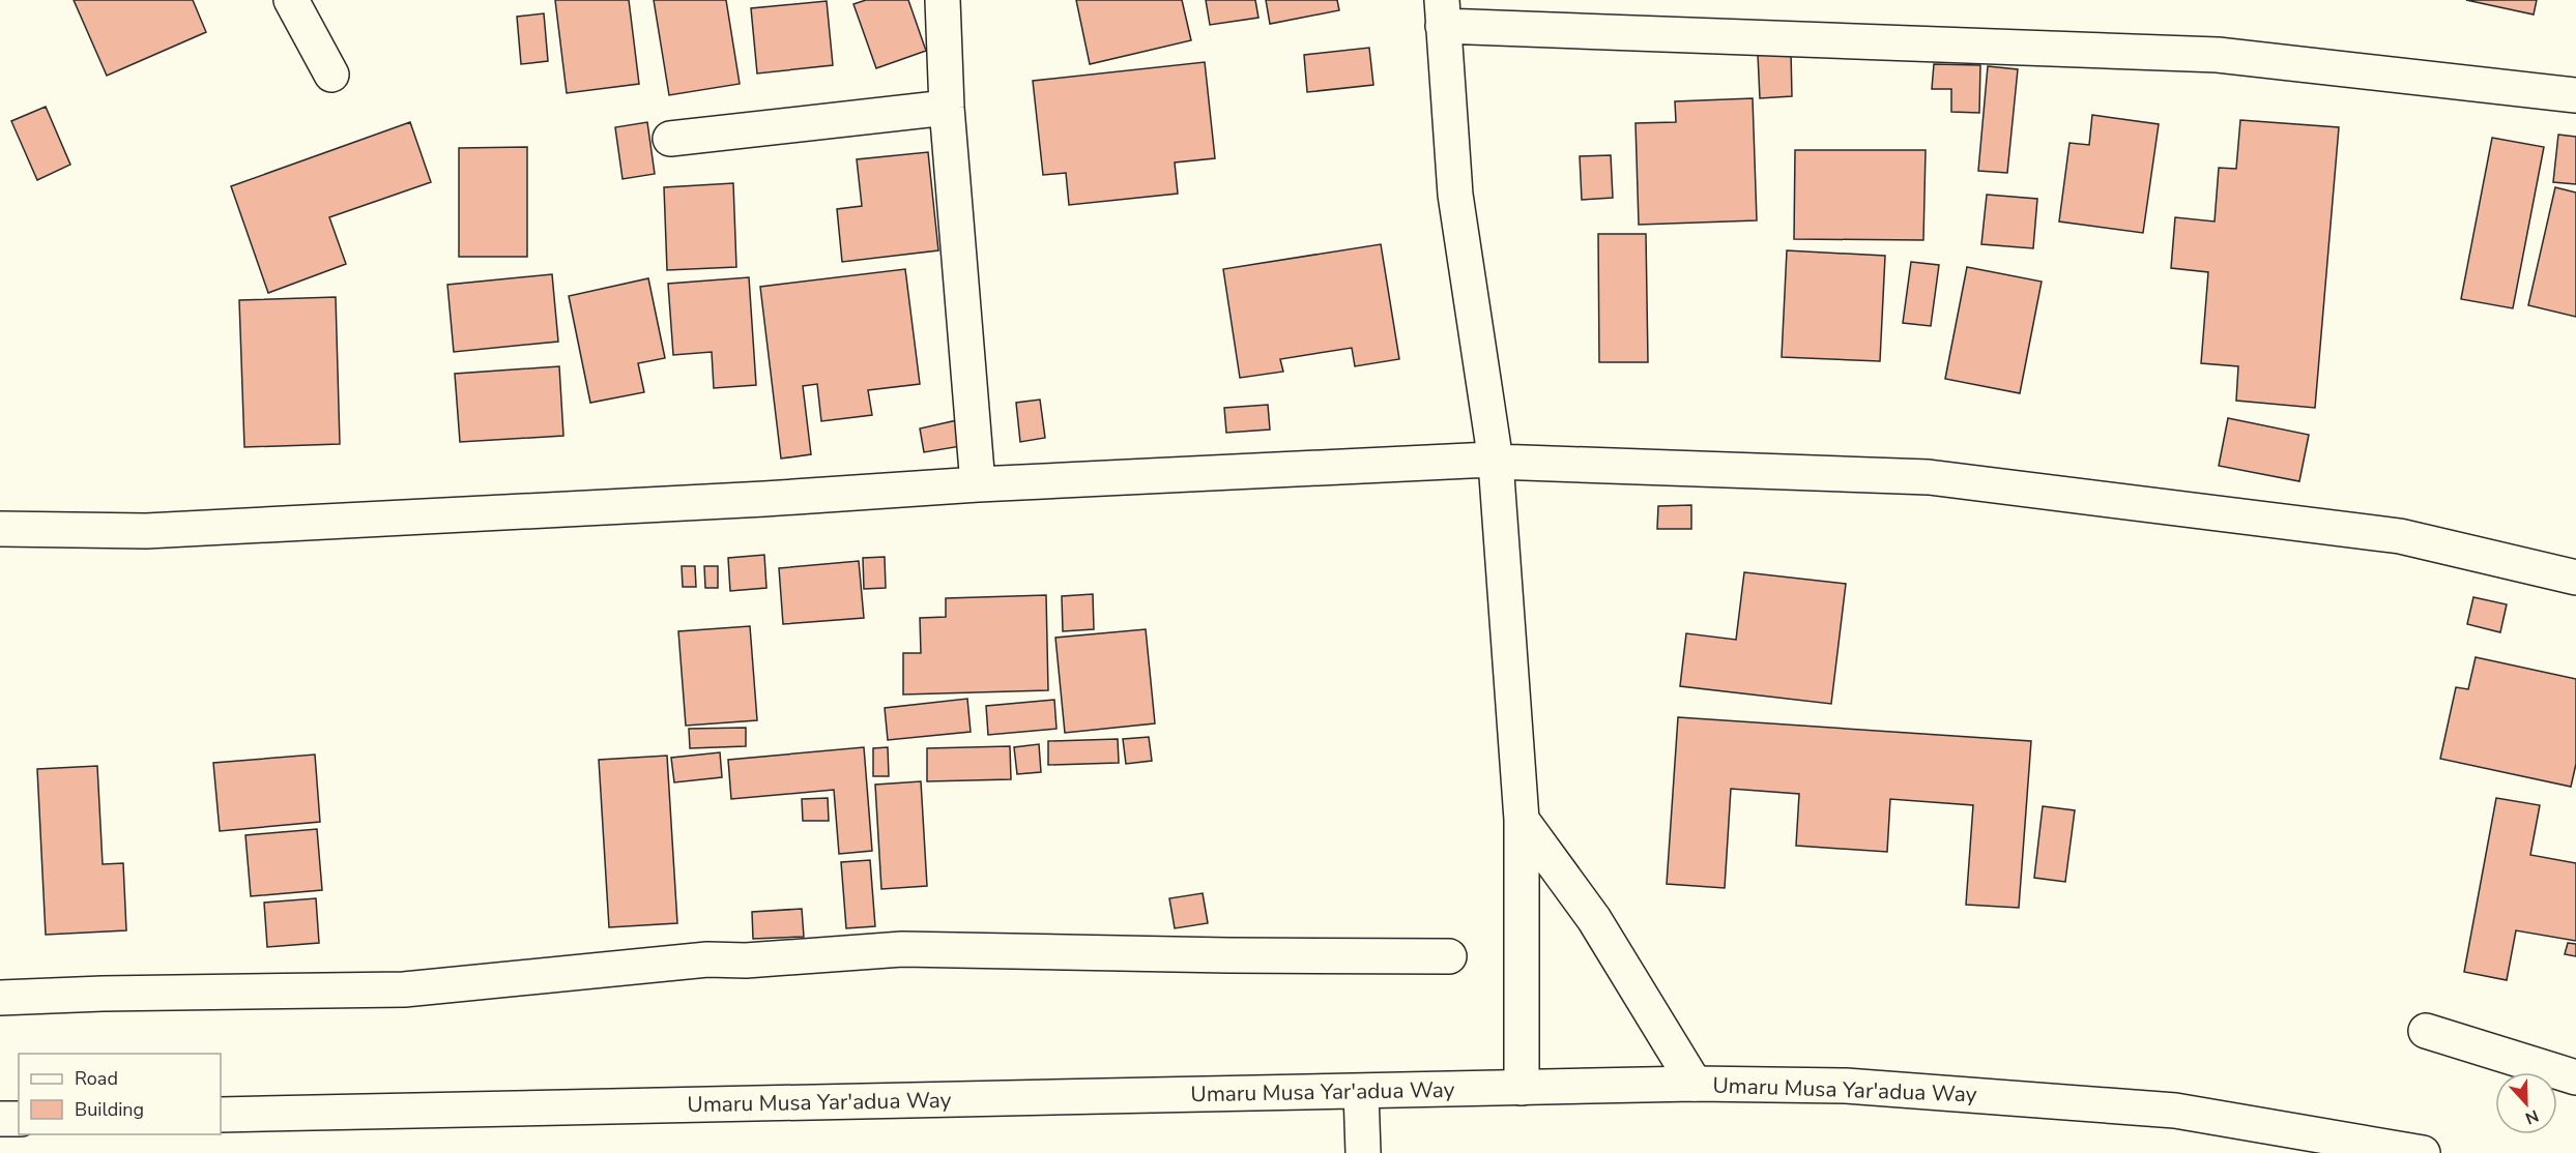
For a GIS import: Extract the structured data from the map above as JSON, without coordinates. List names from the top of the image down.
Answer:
{
  "streets": {
    "street": ["Umaru Musa Yar'adua Way"]
  },
  "legend": ["Road", "Building"],
  "north": "bottom"
}
